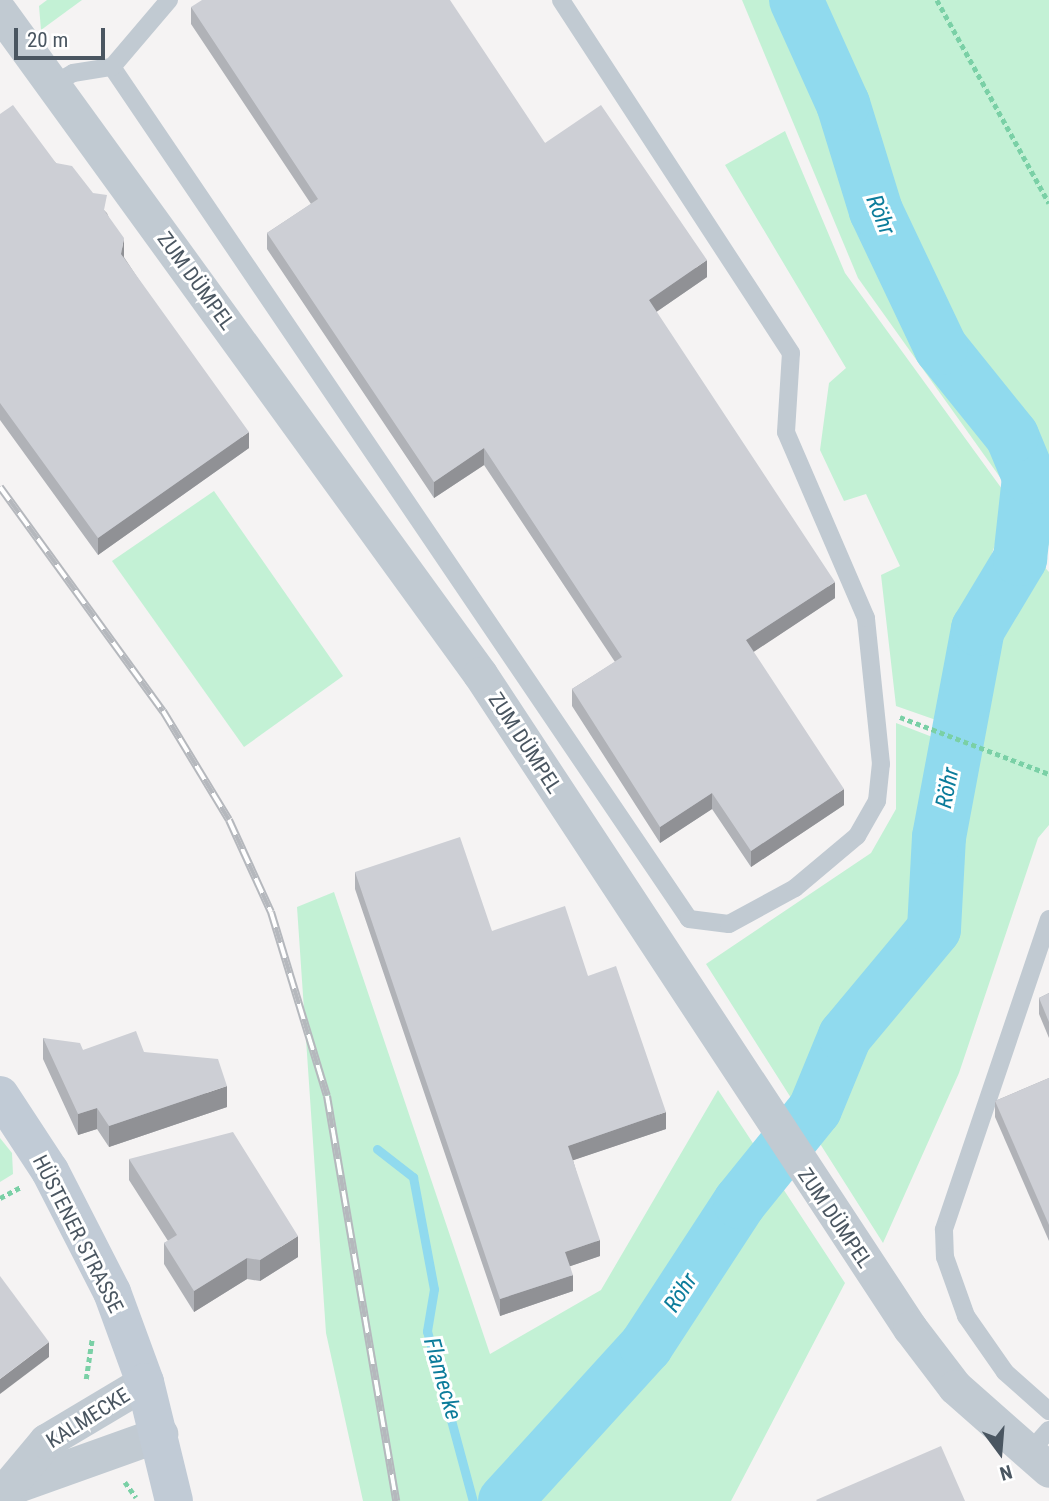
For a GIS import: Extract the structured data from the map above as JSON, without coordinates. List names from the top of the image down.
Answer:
{
  "streets": {
    "main road": ["HÜSTENER STRASSE"],
    "street": ["ZUM DÜMPEL", "KALMECKE"]
  },
  "crossings": [
    ["HÜSTENER STRASSE", "KALMECKE"]
  ],
  "water": ["Röhr", "Flamecke"],
  "scale_bar": "20 m",
  "north": "bottom"
}
